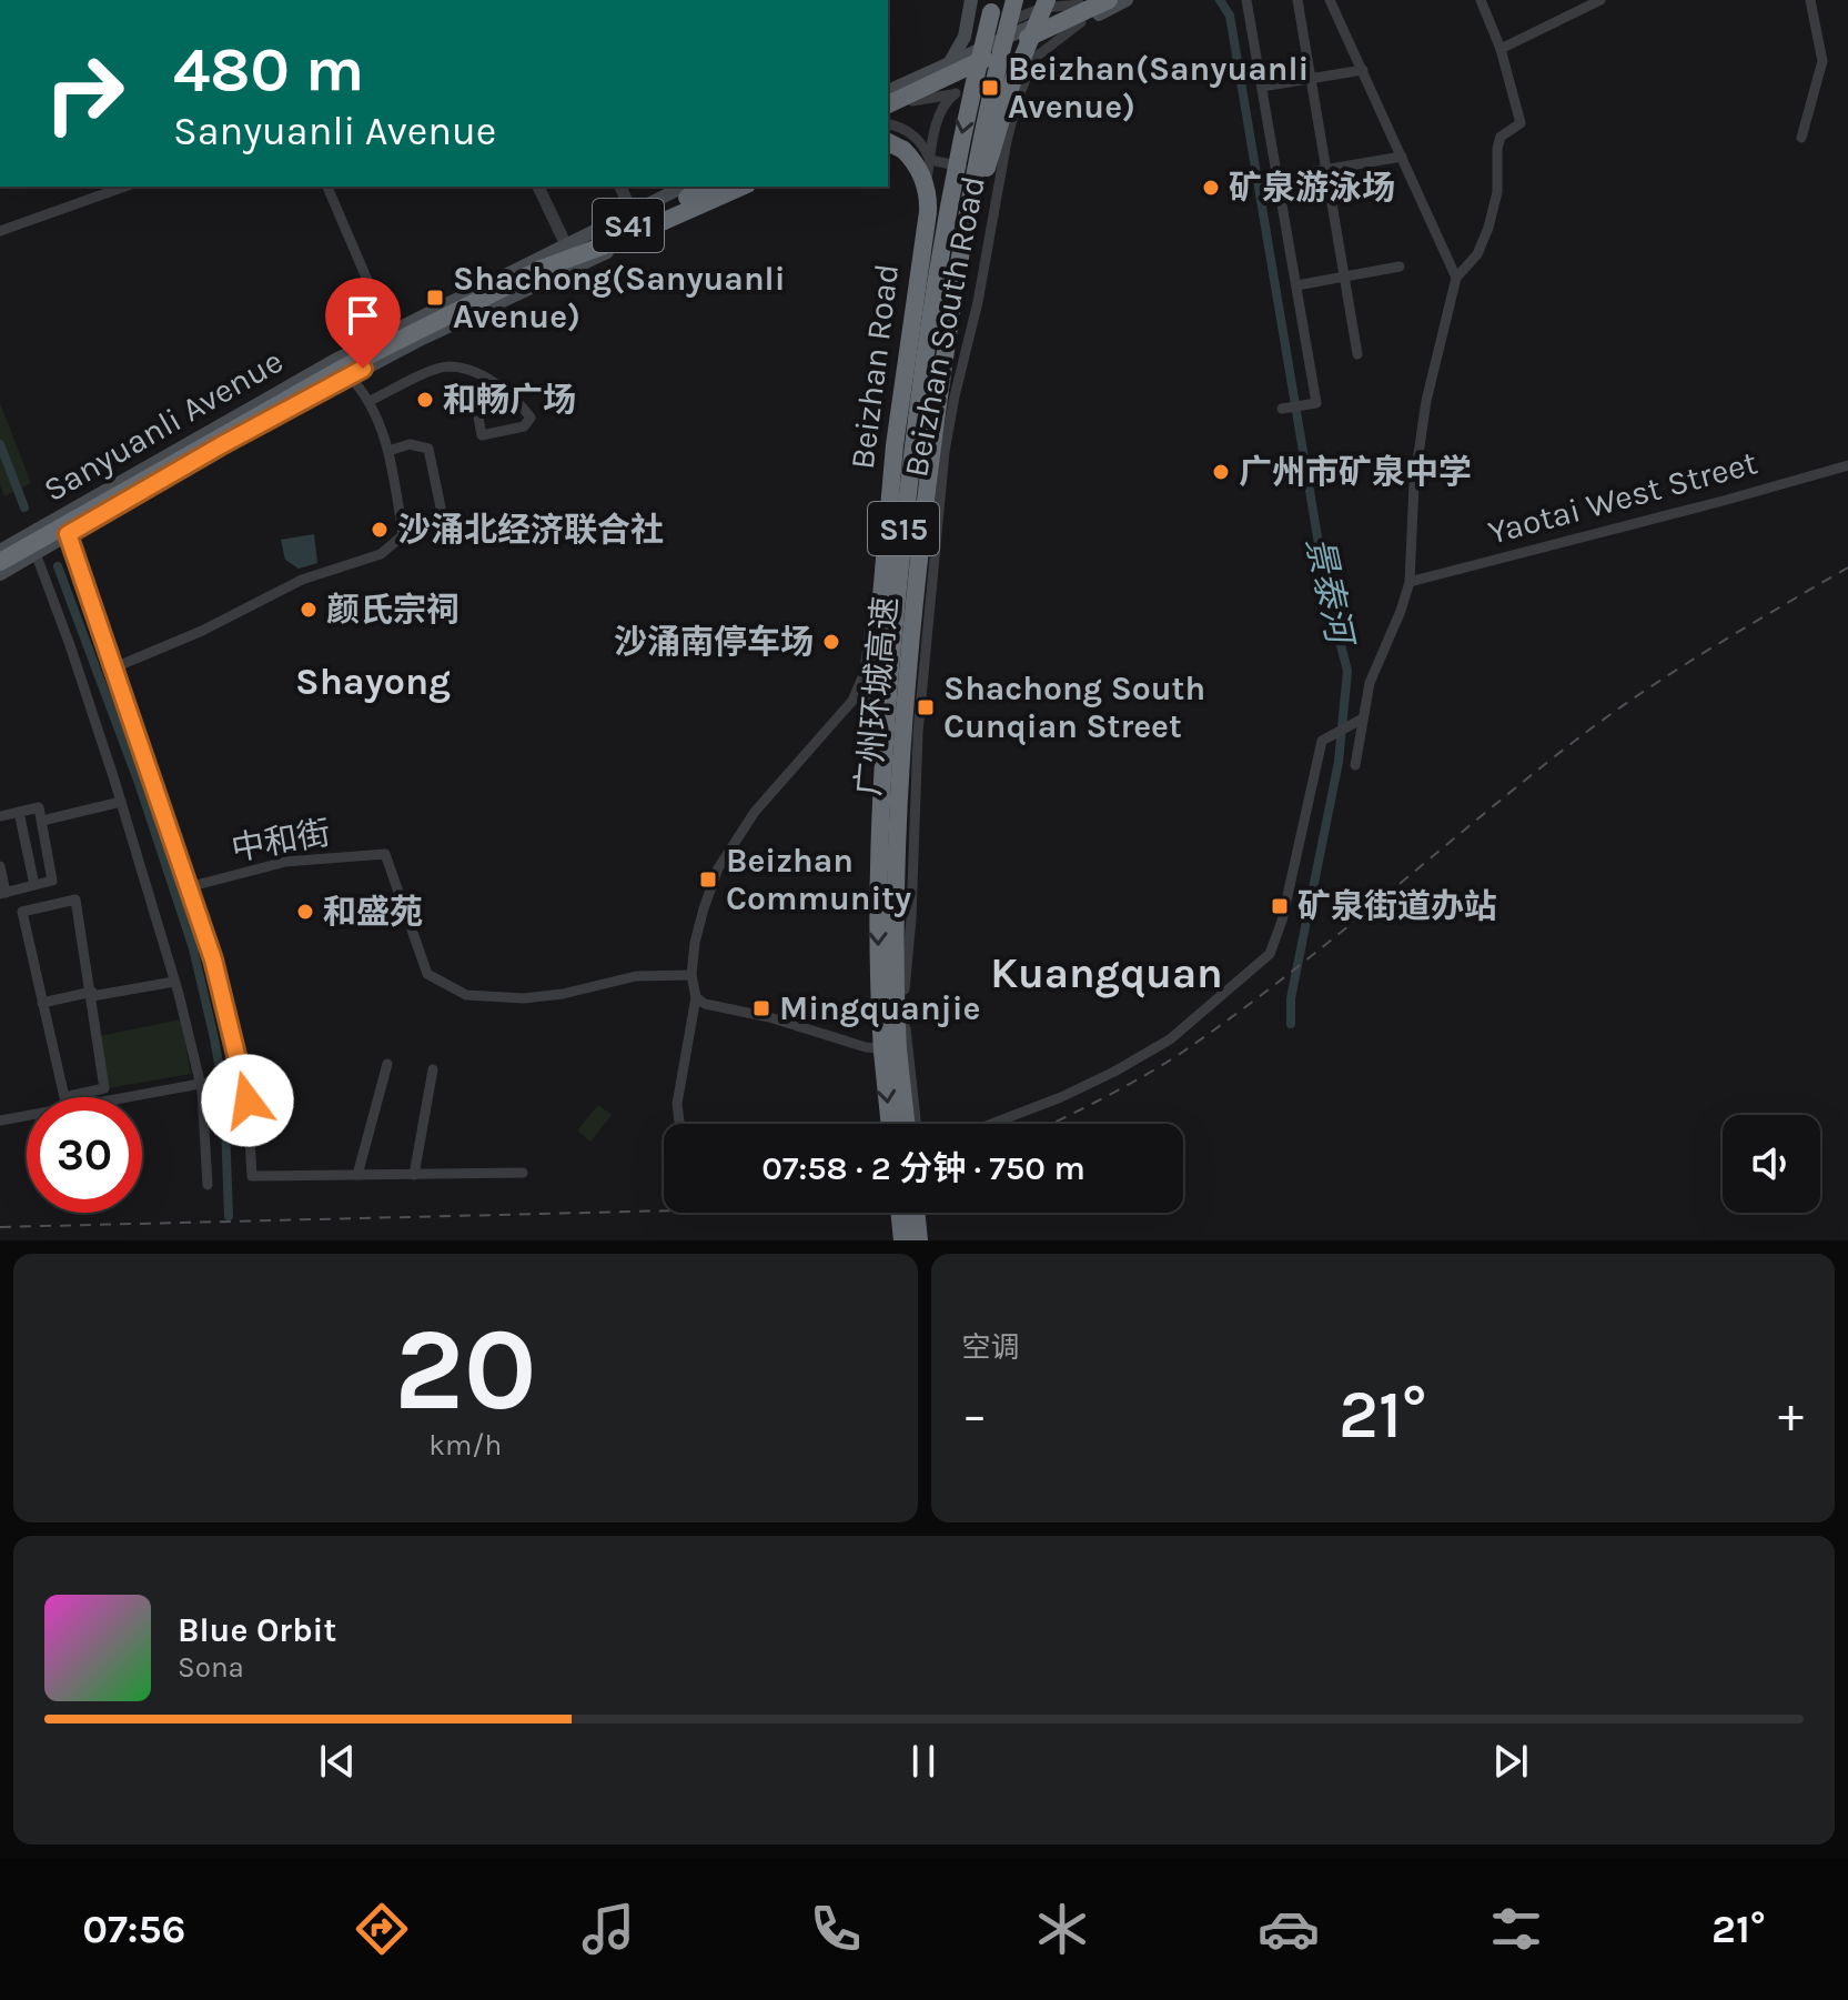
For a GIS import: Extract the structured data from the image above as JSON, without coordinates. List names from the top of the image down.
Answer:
{
  "streets": {
    "highway": ["S41", "S15", "广州环城高速"],
    "main road": ["Sanyuanli Avenue"],
    "street": [
      "Beizhan South Road",
      "Beizhan Road",
      "Yaotai West Street",
      "中和街"
    ]
  },
  "crossings": [
    ["S41", "Sanyuanli Avenue"],
    ["Beizhan Road", "中和街"]
  ],
  "districts": ["Shayong", "Kuangquan"],
  "water": ["景泰河"],
  "places": {
    "transit": [
      "Beizhan(Sanyuanli Avenue)",
      "Shachong(Sanyuanli Avenue)",
      "Shachong South Cunqian Street",
      "Beizhan Community",
      "矿泉街道办站",
      "Mingquanjie"
    ],
    "other": [
      "矿泉游泳场",
      "和畅广场",
      "广州市矿泉中学",
      "沙涌北经济联合社",
      "颜氏宗祠",
      "沙涌南停车场",
      "和盛苑"
    ]
  },
  "page": {
    "turn": ["480 m", "Sanyuanli Avenue"],
    "limit": "30",
    "trip": "07:58 · 2 分钟 · 750 m",
    "tile": [
      ["20", "km/h"],
      "空调"
    ],
    "heat": ["−", "21°", "+"],
    "song": ["Blue Orbit", "Sona"],
    "tabs": ["07:56", "21°"]
  }
}
